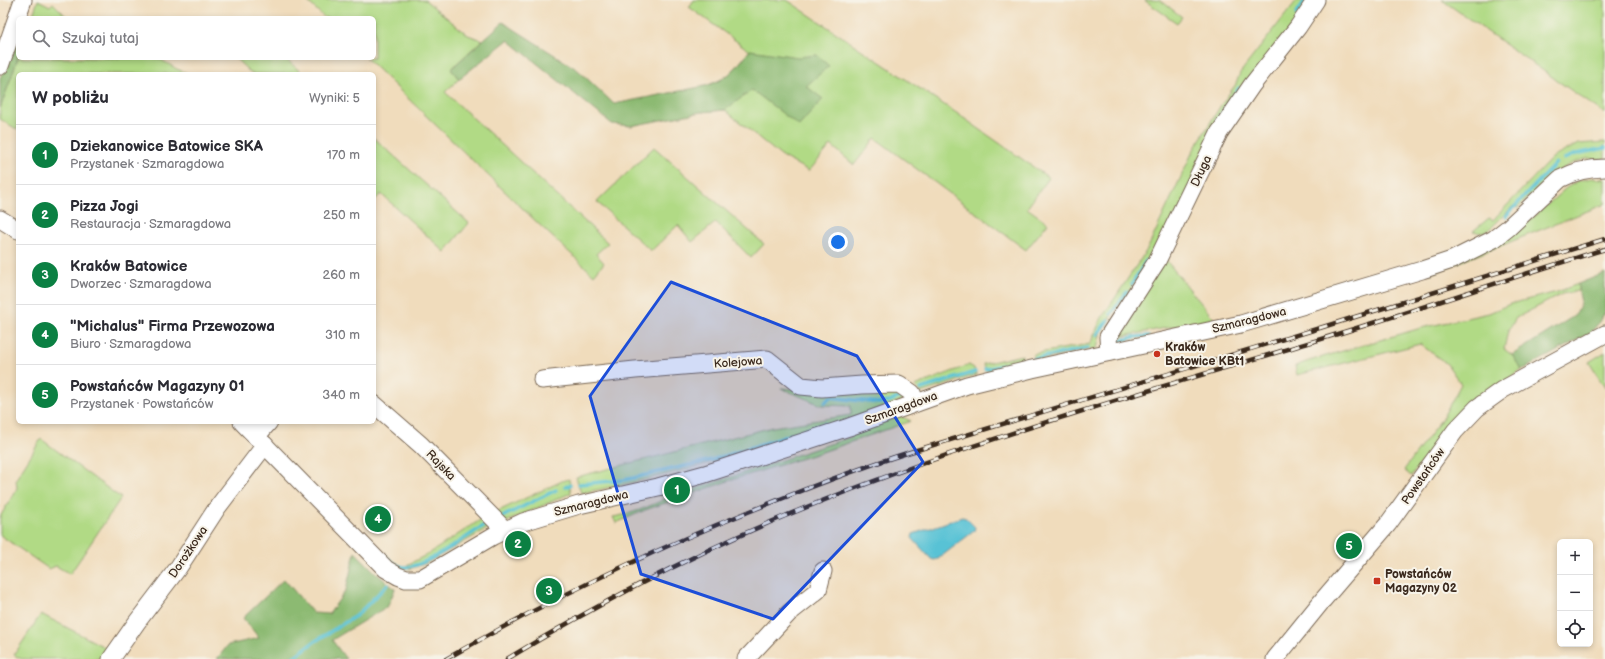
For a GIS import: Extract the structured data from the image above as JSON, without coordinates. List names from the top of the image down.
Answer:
{
  "streets": {
    "street": [
      "Długa",
      "Szmaragdowa",
      "Kolejowa",
      "Rajska",
      "Powstańców",
      "Dorożkowa"
    ]
  },
  "crossings": [
    ["Długa", "Szmaragdowa"],
    ["Szmaragdowa", "Kolejowa"],
    ["Szmaragdowa", "Rajska"],
    ["Szmaragdowa", "Dorożkowa"]
  ],
  "places": {
    "other": ["Kraków Batowice KBt1"],
    "transit": ["Powstańców Magazyny 02"]
  },
  "page": {
    "search": "Szukaj tutaj",
    "heading": ["W pobliżu", "Wyniki: 5"],
    "list": [
      {
        "mark": "1",
        "name": "Dziekanowice Batowice SKA",
        "note": "Przystanek · Szmaragdowa",
        "value": "170 m"
      },
      {
        "mark": "2",
        "name": "Pizza Jogi",
        "note": "Restauracja · Szmaragdowa",
        "value": "250 m"
      },
      {
        "mark": "3",
        "name": "Kraków Batowice",
        "note": "Dworzec · Szmaragdowa",
        "value": "260 m"
      },
      {
        "mark": "4",
        "name": "\"Michalus\" Firma Przewozowa",
        "note": "Biuro · Szmaragdowa",
        "value": "310 m"
      },
      {
        "mark": "5",
        "name": "Powstańców Magazyny 01",
        "note": "Przystanek · Powstańców",
        "value": "340 m"
      }
    ],
    "pins": [
      "1",
      "4",
      "2",
      "5",
      "3"
    ],
    "map_buttons": ["+", "−"]
  }
}
